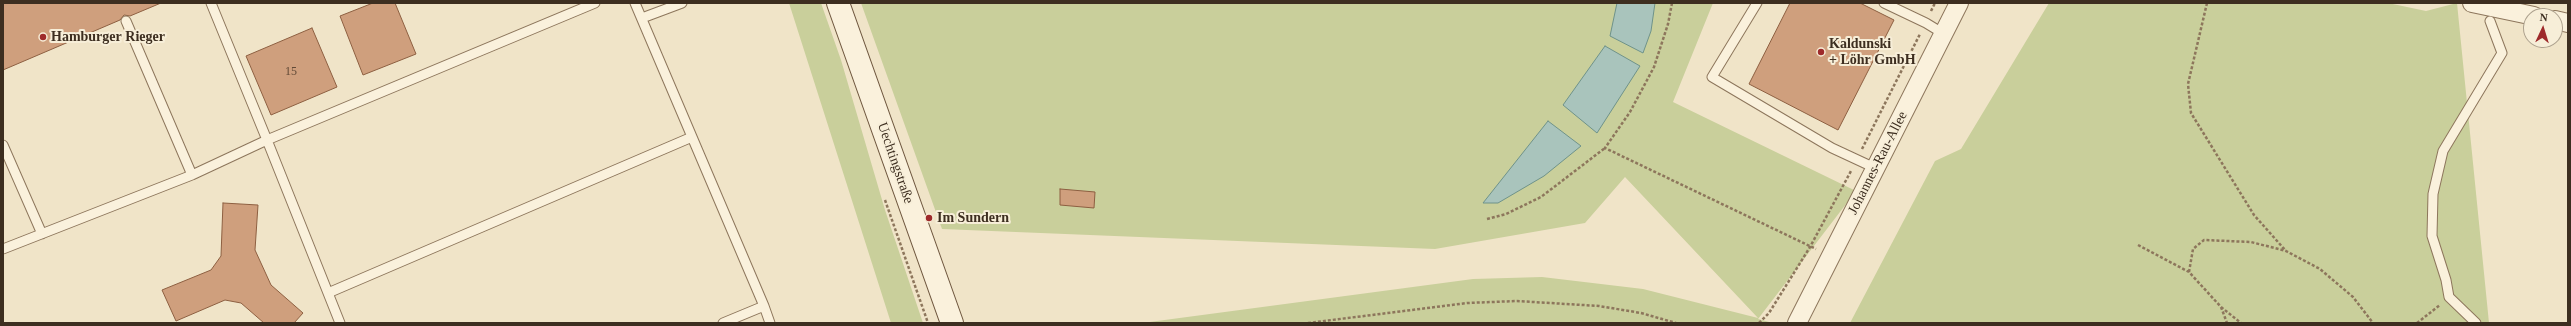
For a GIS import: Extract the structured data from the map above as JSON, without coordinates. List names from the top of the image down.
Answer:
{
  "streets": {
    "main road": ["Uechtingstraße"],
    "street": ["Johannes-Rau-Allee"]
  },
  "places": ["Hamburger Rieger", "Kaldunski + Löhr GmbH", "Im Sundern"],
  "house_numbers": ["15"],
  "north": "top"
}
